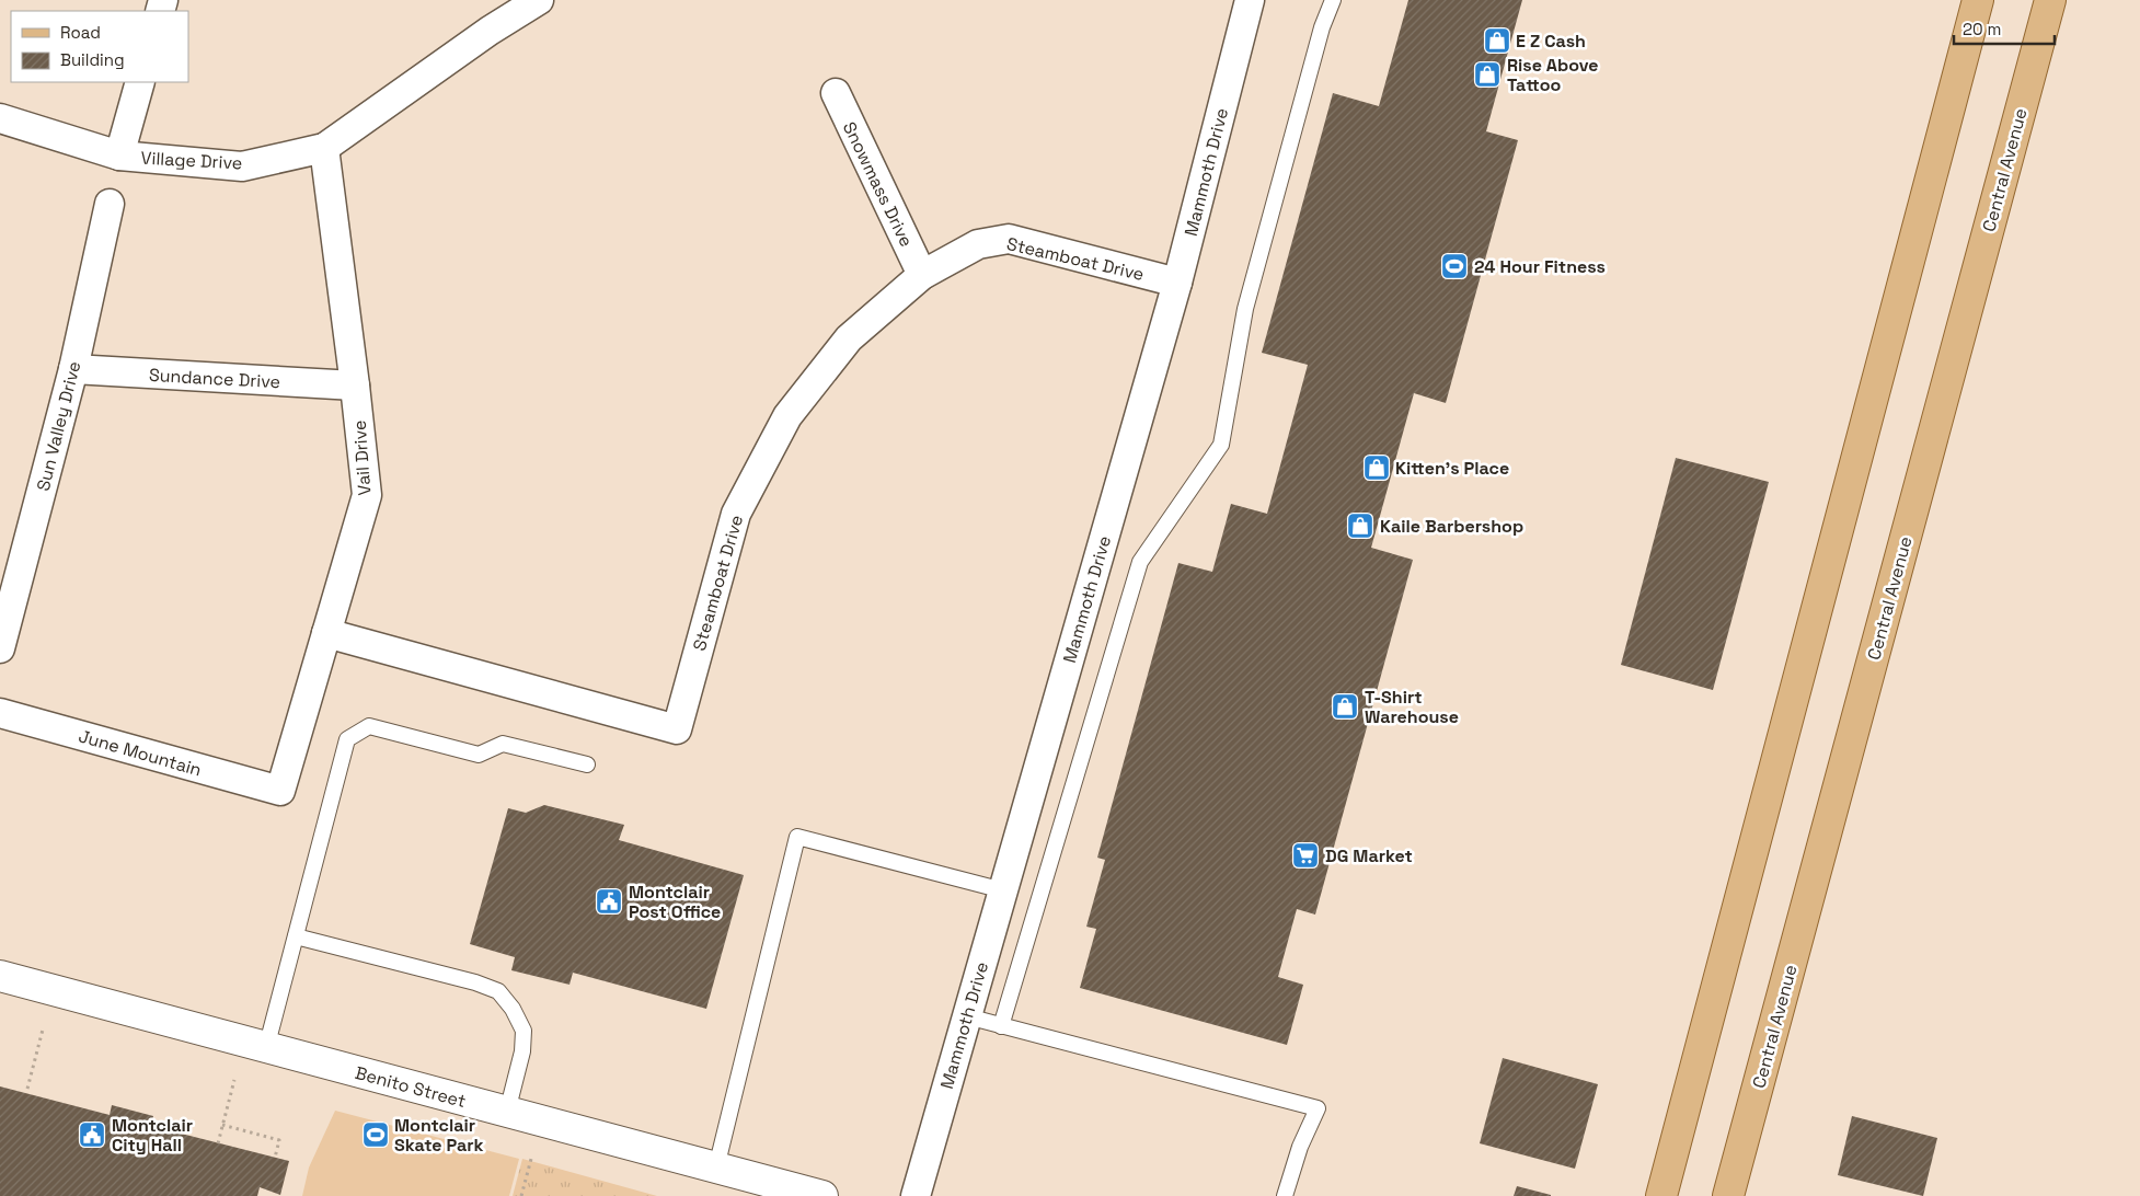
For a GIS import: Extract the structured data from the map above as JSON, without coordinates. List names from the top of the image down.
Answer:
{
  "streets": {
    "main road": ["Central Avenue"],
    "street": [
      "Village Drive",
      "Mammoth Drive",
      "Snowmass Drive",
      "Steamboat Drive",
      "Sundance Drive",
      "Sun Valley Drive",
      "Vail Drive",
      "June Mountain",
      "Benito Street"
    ]
  },
  "crossings": [
    ["Village Drive", "Vail Drive"],
    ["Mammoth Drive", "Steamboat Drive"],
    ["Snowmass Drive", "Steamboat Drive"],
    ["Steamboat Drive", "Vail Drive"],
    ["Sundance Drive", "Sun Valley Drive"],
    ["Sundance Drive", "Vail Drive"],
    ["Vail Drive", "June Mountain"]
  ],
  "places": {
    "shop": [
      "E Z Cash",
      "Rise Above Tattoo",
      "Kitten's Place",
      "Kaile Barbershop",
      "T-Shirt Warehouse"
    ],
    "sports": ["24 Hour Fitness", "Montclair Skate Park"],
    "supermarket": ["DG Market"],
    "public building": ["Montclair Post Office", "Montclair City Hall"]
  },
  "legend": ["Road", "Building"],
  "scale_bar": "20 m"
}
